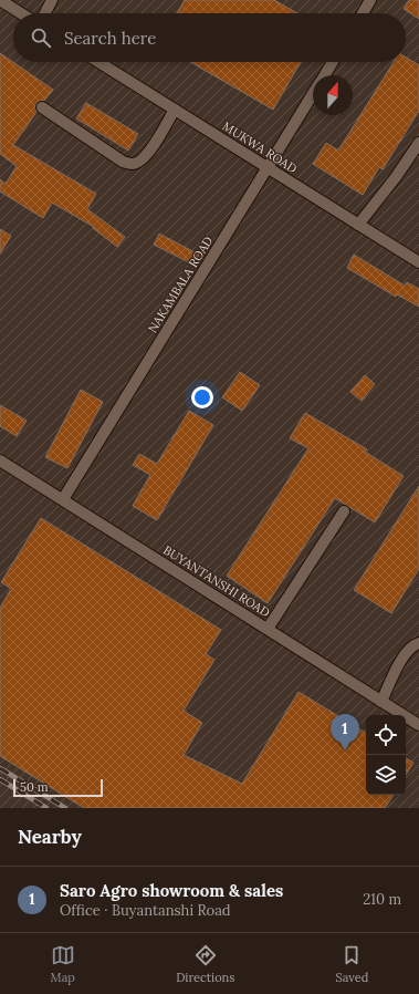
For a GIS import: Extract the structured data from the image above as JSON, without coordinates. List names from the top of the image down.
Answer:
{
  "streets": {
    "street": ["MUKWA ROAD", "NAKAMBALA ROAD", "BUYANTANSHI ROAD"]
  },
  "crossings": [
    ["MUKWA ROAD", "NAKAMBALA ROAD"],
    ["NAKAMBALA ROAD", "BUYANTANSHI ROAD"]
  ],
  "scale_bar": "50 m",
  "north": "top",
  "page": {
    "search": "Search here",
    "pins": "1",
    "scale": "50 m",
    "heading": "Nearby",
    "list": [
      {
        "mark": "1",
        "name": "Saro Agro showroom & sales",
        "note": "Office · Buyantanshi Road",
        "value": "210 m"
      }
    ],
    "nav": ["Map", "Directions", "Saved"]
  }
}
